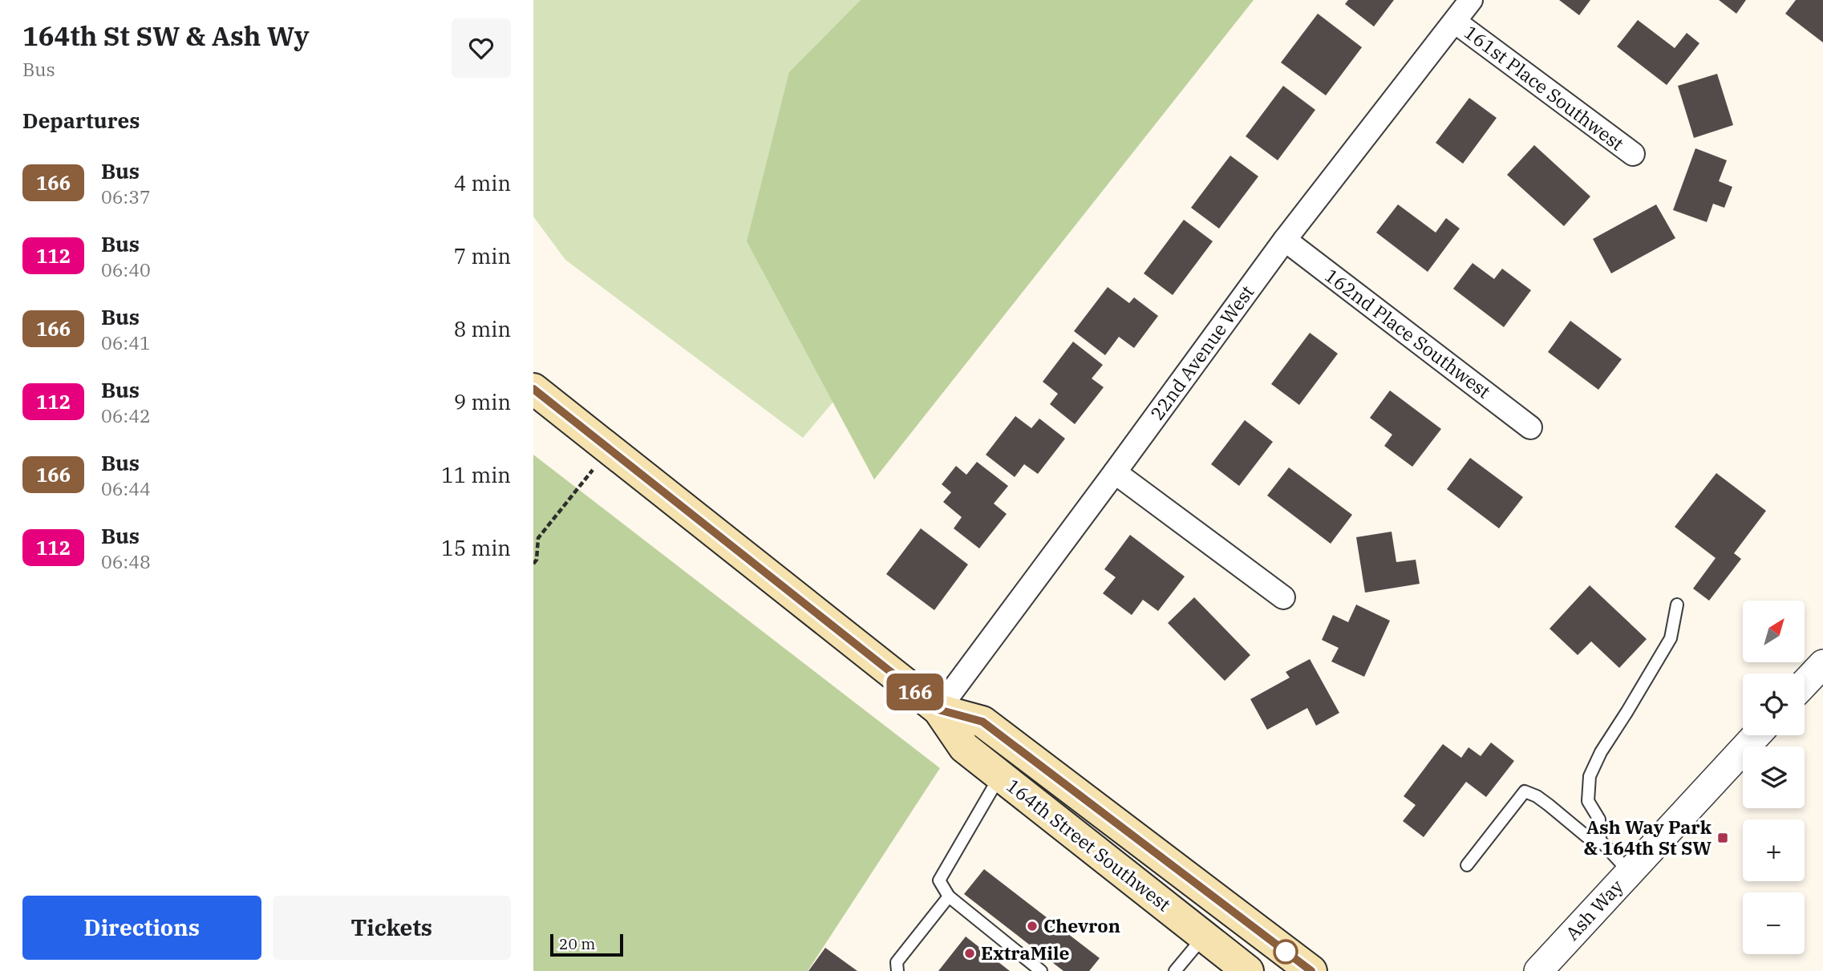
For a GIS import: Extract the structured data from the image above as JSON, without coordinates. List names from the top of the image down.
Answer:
{
  "streets": {
    "main road": ["164th Street Southwest"],
    "street": [
      "161st Place Southwest",
      "162nd Place Southwest",
      "22nd Avenue West",
      "Ash Way"
    ]
  },
  "crossings": [
    ["161st Place Southwest", "22nd Avenue West"],
    ["162nd Place Southwest", "22nd Avenue West"],
    ["22nd Avenue West", "164th Street Southwest"]
  ],
  "places": {
    "transit": ["Ash Way Park & 164th St SW"],
    "other": ["Chevron", "ExtraMile"]
  },
  "lines": ["bus line 166"],
  "scale_bar": "20 m",
  "north": "top right",
  "page": {
    "heading": [
      ["164th St SW & Ash Wy", "Bus"],
      "Departures"
    ],
    "on_map": "166",
    "list": [
      {
        "mark": "166",
        "name": "Bus",
        "note": "06:37",
        "value": "4 min"
      },
      {
        "mark": "112",
        "name": "Bus",
        "note": "06:40",
        "value": "7 min"
      },
      {
        "mark": "166",
        "name": "Bus",
        "note": "06:41",
        "value": "8 min"
      },
      {
        "mark": "112",
        "name": "Bus",
        "note": "06:42",
        "value": "9 min"
      },
      {
        "mark": "166",
        "name": "Bus",
        "note": "06:44",
        "value": "11 min"
      },
      {
        "mark": "112",
        "name": "Bus",
        "note": "06:48",
        "value": "15 min"
      }
    ],
    "map_buttons": ["+", "−"],
    "buttons": ["Directions", "Tickets"],
    "scale": "20 m"
  }
}
